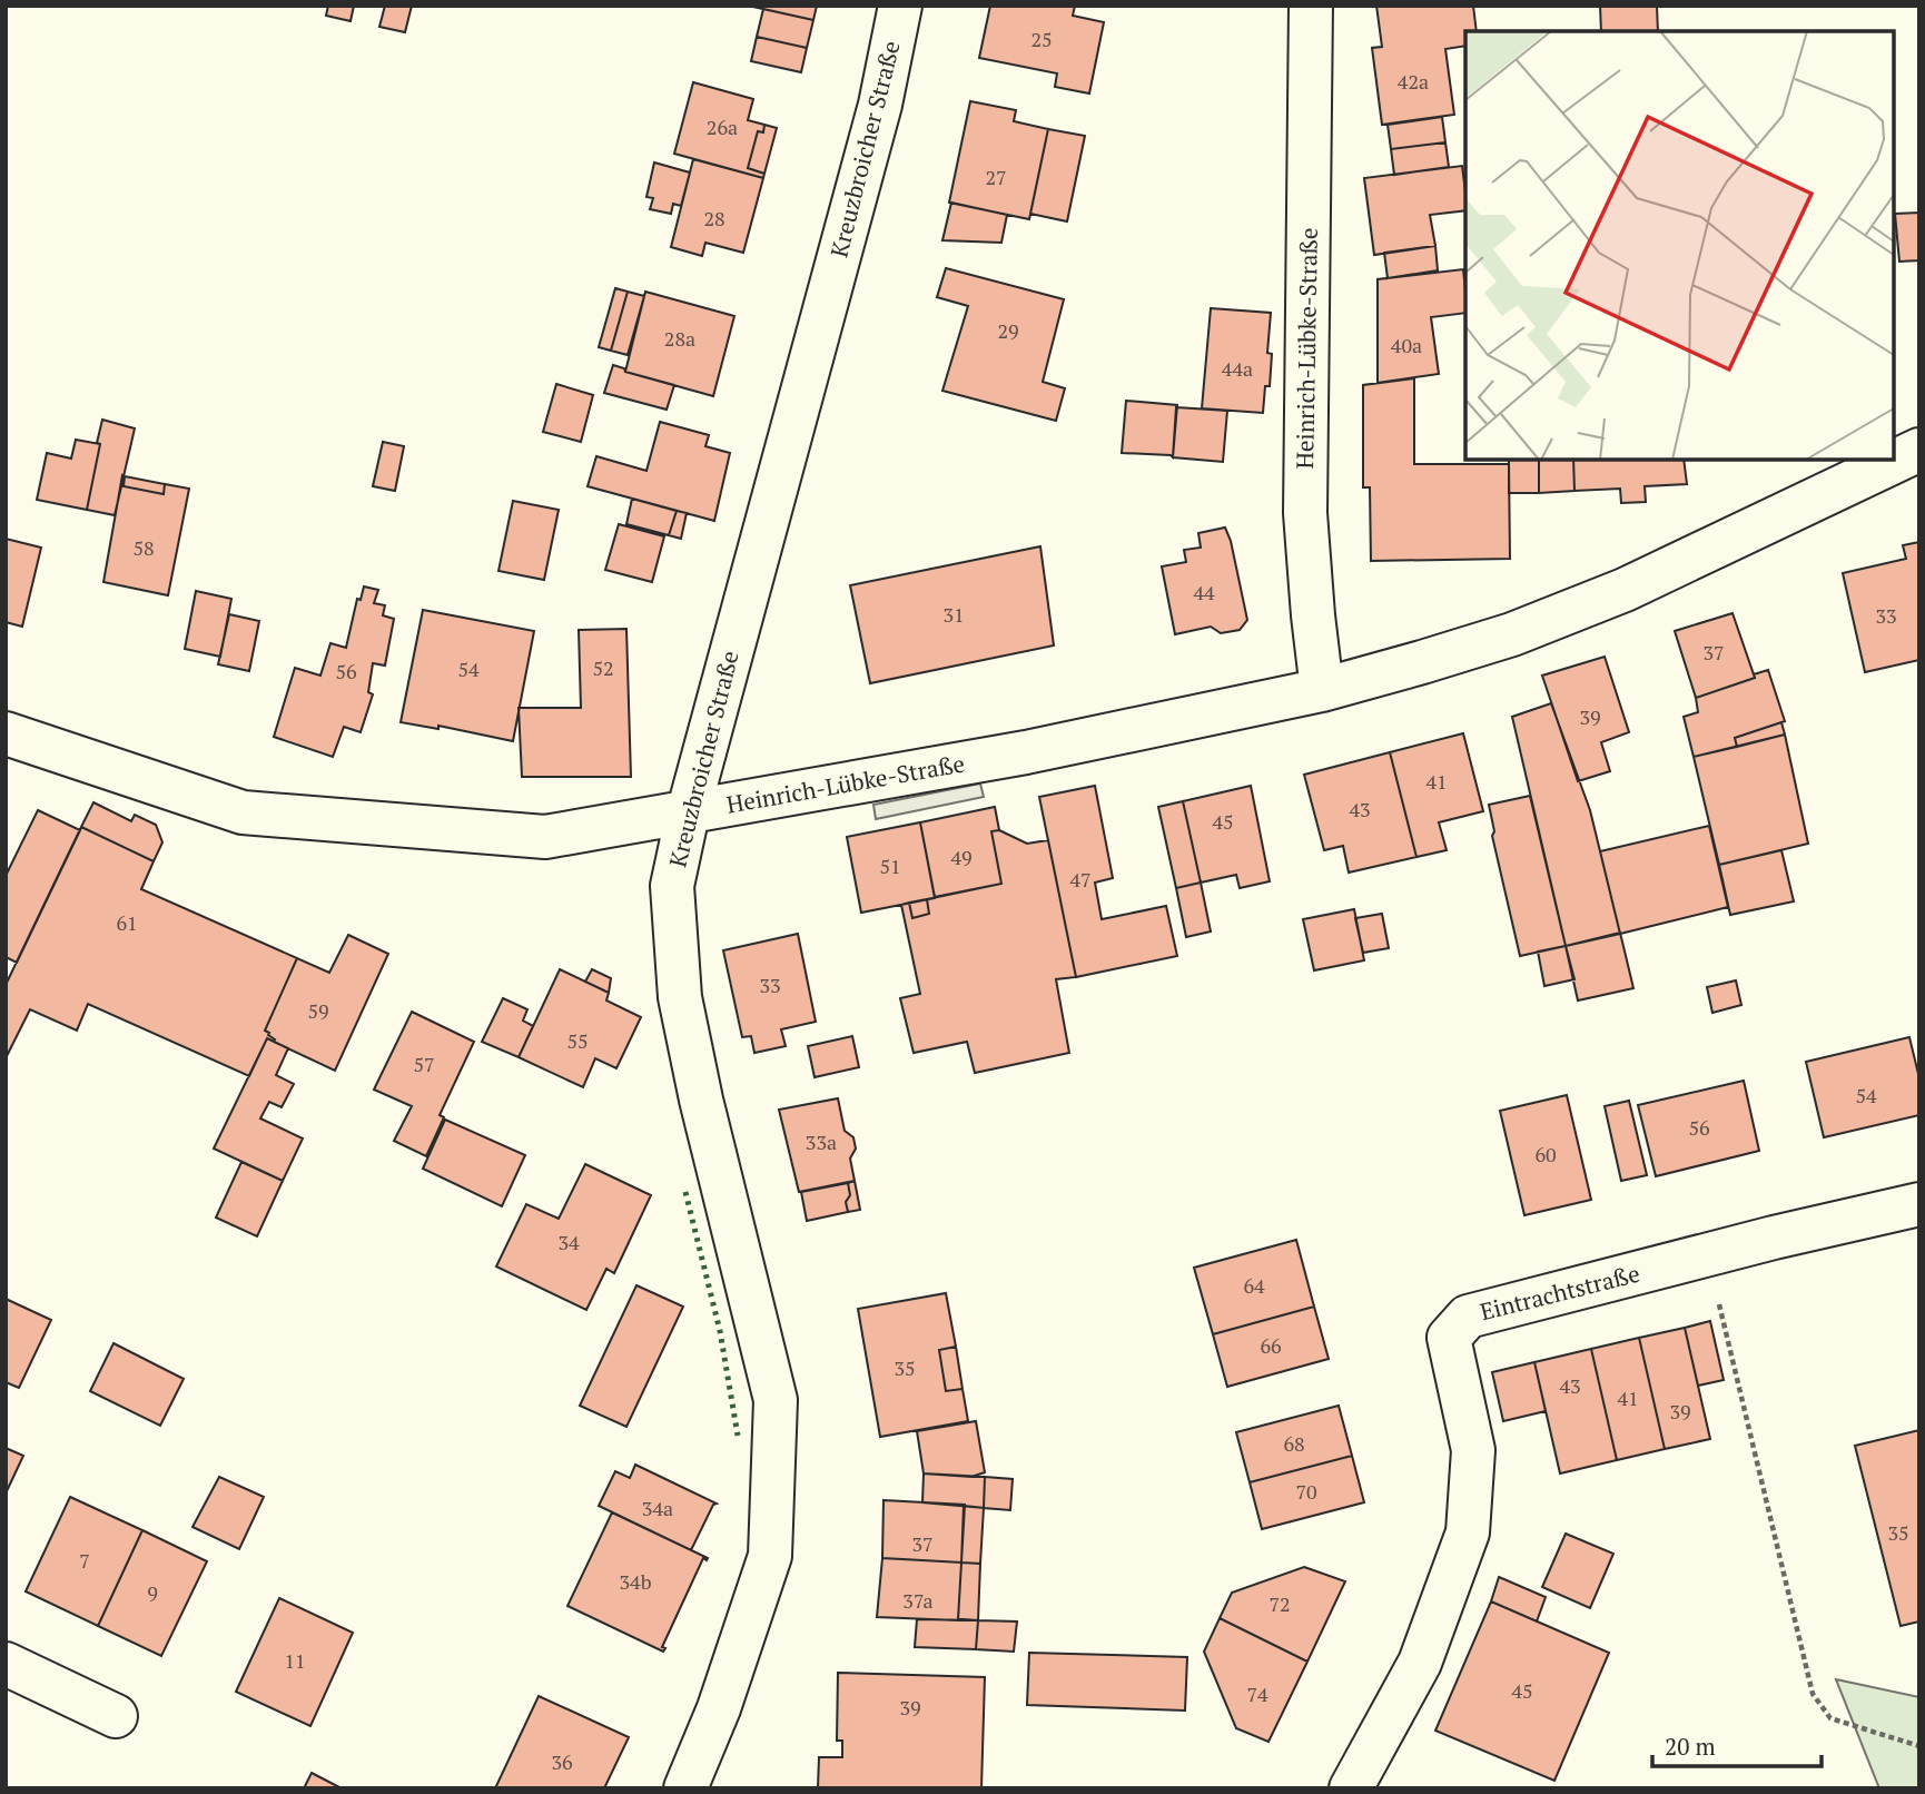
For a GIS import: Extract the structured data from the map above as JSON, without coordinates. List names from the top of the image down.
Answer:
{
  "streets": {
    "street": ["Kreuzbroicher Straße", "Heinrich-Lübke-Straße", "Eintrachtstraße"]
  },
  "crossings": [
    ["Kreuzbroicher Straße", "Heinrich-Lübke-Straße"]
  ],
  "house_numbers": [
    "25",
    "42a",
    "26a",
    "27",
    "28",
    "29",
    "28a",
    "40a",
    "44a",
    "58",
    "44",
    "31",
    "33",
    "37",
    "52",
    "54",
    "56",
    "39",
    "41",
    "43",
    "45",
    "49",
    "51",
    "47",
    "61",
    "33",
    "59",
    "55",
    "57",
    "54",
    "56",
    "33a",
    "60",
    "34",
    "64",
    "66",
    "35",
    "43",
    "41",
    "39",
    "68",
    "70",
    "34a",
    "35",
    "37",
    "7",
    "34b",
    "9",
    "37a",
    "72",
    "11",
    "45",
    "74",
    "39",
    "36"
  ],
  "scale_bar": "20 m"
}
